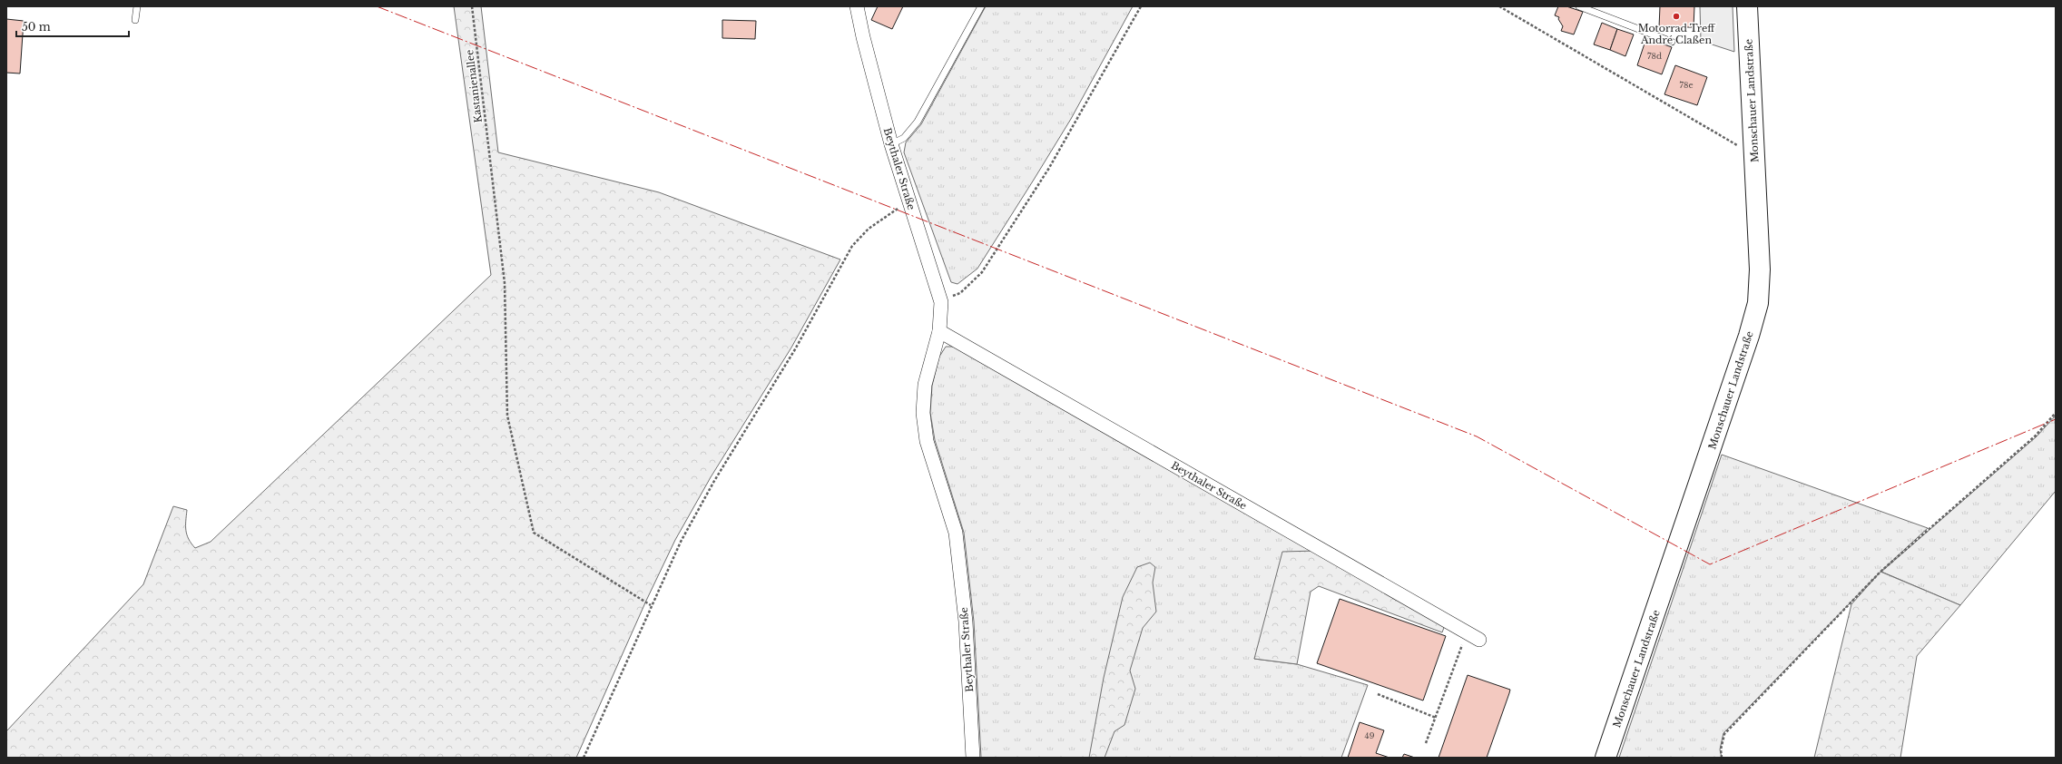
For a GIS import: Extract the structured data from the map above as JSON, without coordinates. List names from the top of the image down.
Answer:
{
  "streets": {
    "main road": ["Monschauer Landstraße"],
    "street": ["Beythaler Straße"],
    "path": ["Kastanienallee"]
  },
  "places": ["Motorrad Treff André Claßen"],
  "house_numbers": ["78d", "78e", "49"],
  "scale_bar": "50 m"
}
